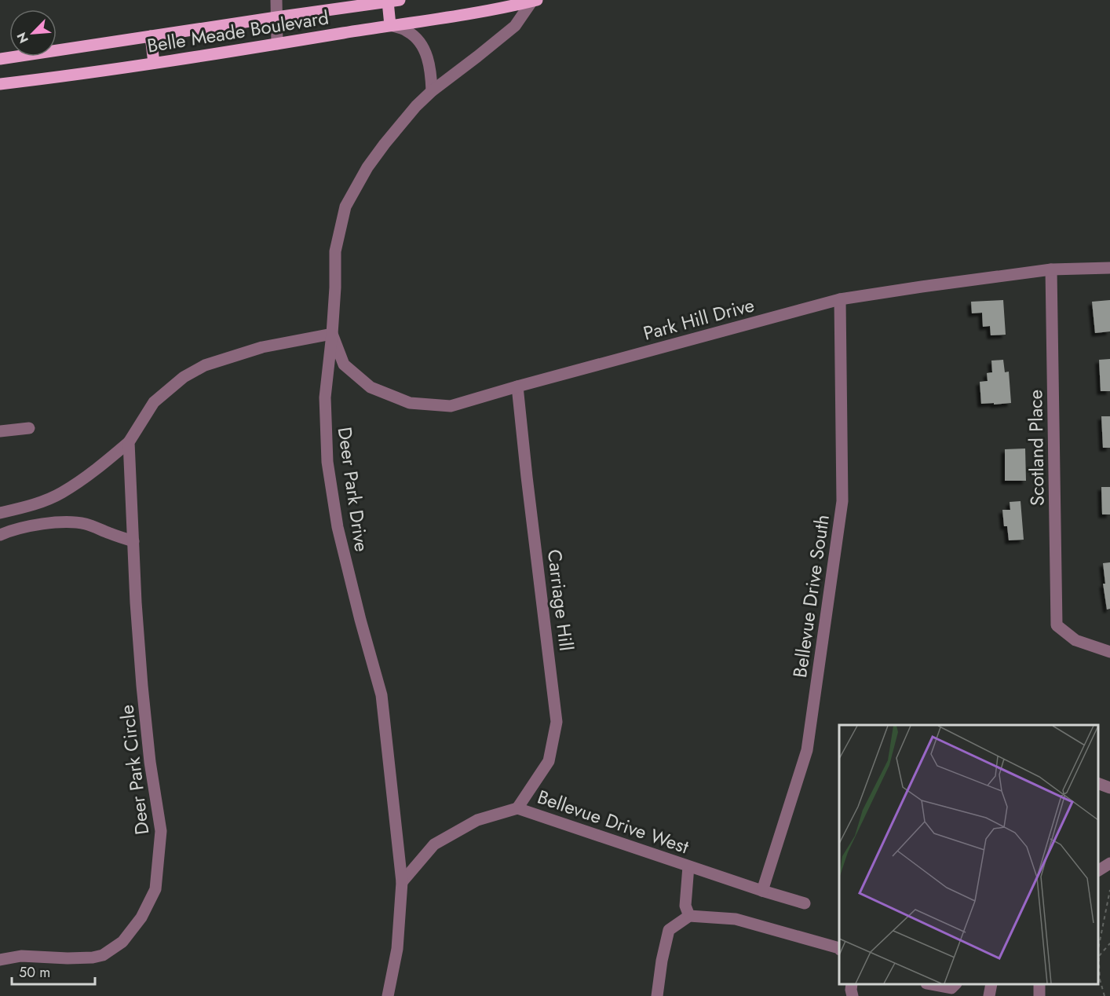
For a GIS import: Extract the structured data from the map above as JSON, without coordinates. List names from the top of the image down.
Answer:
{
  "streets": {
    "main road": ["Belle Meade Boulevard"],
    "street": [
      "Park Hill Drive",
      "Scotland Place",
      "Deer Park Drive",
      "Bellevue Drive South",
      "Carriage Hill",
      "Deer Park Circle",
      "Bellevue Drive West"
    ]
  },
  "crossings": [
    ["Belle Meade Boulevard", "Deer Park Drive"],
    ["Park Hill Drive", "Scotland Place"],
    ["Park Hill Drive", "Deer Park Drive"],
    ["Park Hill Drive", "Bellevue Drive South"],
    ["Park Hill Drive", "Carriage Hill"],
    ["Deer Park Drive", "Bellevue Drive West"],
    ["Bellevue Drive South", "Bellevue Drive West"],
    ["Carriage Hill", "Bellevue Drive West"]
  ],
  "scale_bar": "50 m",
  "north": "bottom left"
}
